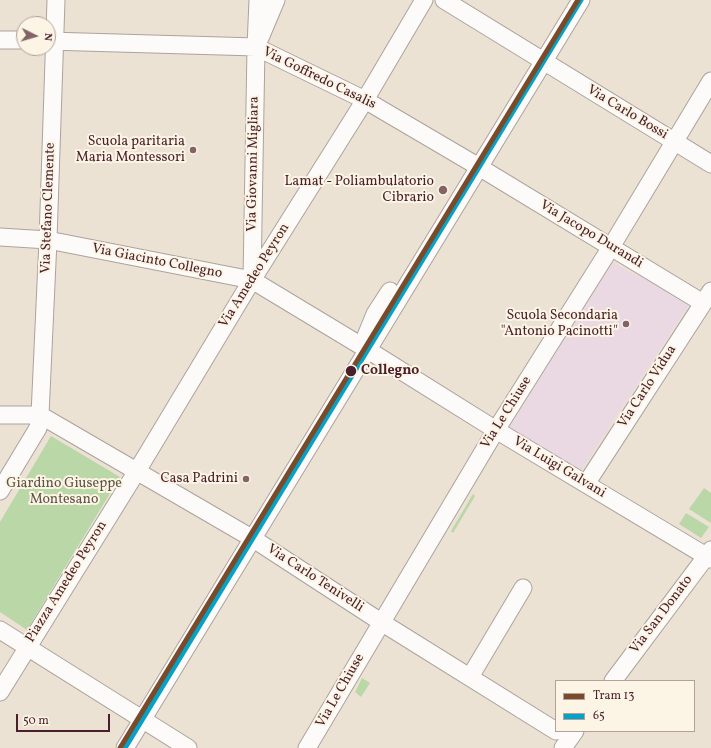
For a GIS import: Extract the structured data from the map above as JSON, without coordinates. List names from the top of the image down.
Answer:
{
  "streets": {
    "street": [
      "Via Goffredo Casalis",
      "Via Carlo Bossi",
      "Via Giovanni Migliara",
      "Via Stefano Clemente",
      "Via Jacopo Durandi",
      "Via Giacinto Collegno",
      "Via Amedeo Peyron",
      "Via Carlo Vidua",
      "Via Le Chiuse",
      "Via Luigi Galvani",
      "Via Carlo Tenivelli",
      "Piazza Amedeo Peyron",
      "Via San Donato"
    ]
  },
  "crossings": [
    ["Via Goffredo Casalis", "Via Giovanni Migliara"],
    ["Via Goffredo Casalis", "Via Jacopo Durandi"],
    ["Via Goffredo Casalis", "Via Amedeo Peyron"],
    ["Via Carlo Bossi", "Via Le Chiuse"],
    ["Via Giovanni Migliara", "Via Giacinto Collegno"],
    ["Via Giovanni Migliara", "Via Amedeo Peyron"],
    ["Via Stefano Clemente", "Via Giacinto Collegno"],
    ["Via Stefano Clemente", "Via Carlo Tenivelli"],
    ["Via Jacopo Durandi", "Via Carlo Vidua"],
    ["Via Jacopo Durandi", "Via Le Chiuse"],
    ["Via Giacinto Collegno", "Via Amedeo Peyron"],
    ["Via Giacinto Collegno", "Via Luigi Galvani"],
    ["Via Amedeo Peyron", "Via Carlo Tenivelli"],
    ["Via Amedeo Peyron", "Piazza Amedeo Peyron"],
    ["Via Carlo Vidua", "Via Luigi Galvani"],
    ["Via Le Chiuse", "Via Luigi Galvani"],
    ["Via Le Chiuse", "Via Carlo Tenivelli"],
    ["Via Luigi Galvani", "Via San Donato"],
    ["Via Carlo Tenivelli", "Piazza Amedeo Peyron"]
  ],
  "parks": ["Giardino Giuseppe Montesano"],
  "places": [
    "Scuola paritaria Maria Montessori",
    "Lamat - Poliambulatorio Cibrario",
    "Scuola Secondaria \"Antonio Pacinotti\"",
    "Collegno",
    "Casa Padrini"
  ],
  "lines": ["tram line 13", "transit line 65"],
  "legend": ["Tram 13", "65"],
  "scale_bar": "50 m",
  "north": "right"
}
